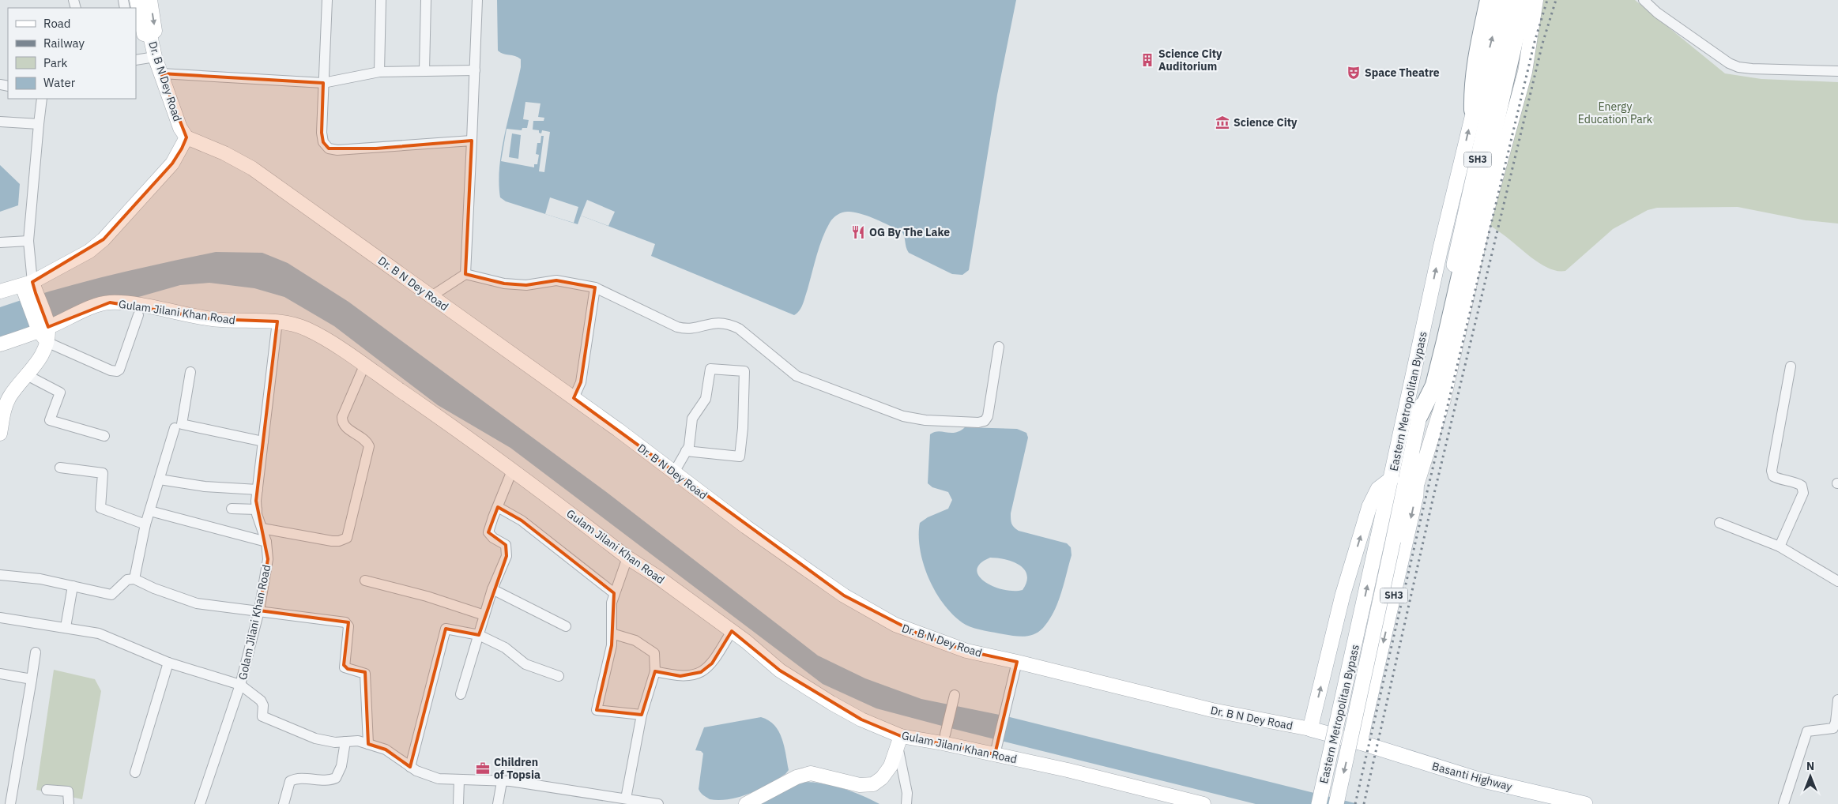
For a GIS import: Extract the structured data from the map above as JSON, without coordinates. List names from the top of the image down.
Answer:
{
  "streets": {
    "main road": ["SH3", "Eastern Metropolitan Bypass", "Basanti Highway"],
    "street": ["Dr. B N Dey Road", "Gulam Jilani Khan Road", "Golam Jilani Khan Road"]
  },
  "crossings": [
    ["Dr. B N Dey Road", "Basanti Highway"],
    ["SH3", "Basanti Highway"],
    ["Gulam Jilani Khan Road", "Golam Jilani Khan Road"]
  ],
  "parks": ["Energy Education Park"],
  "places": {
    "building": ["Science City Auditorium"],
    "theatre": ["Space Theatre"],
    "museum": ["Science City"],
    "restaurant": ["OG By The Lake"],
    "office": ["Children of Topsia"]
  },
  "legend": [
    "Road",
    "Railway",
    "Park",
    "Water"
  ],
  "north": "top"
}
